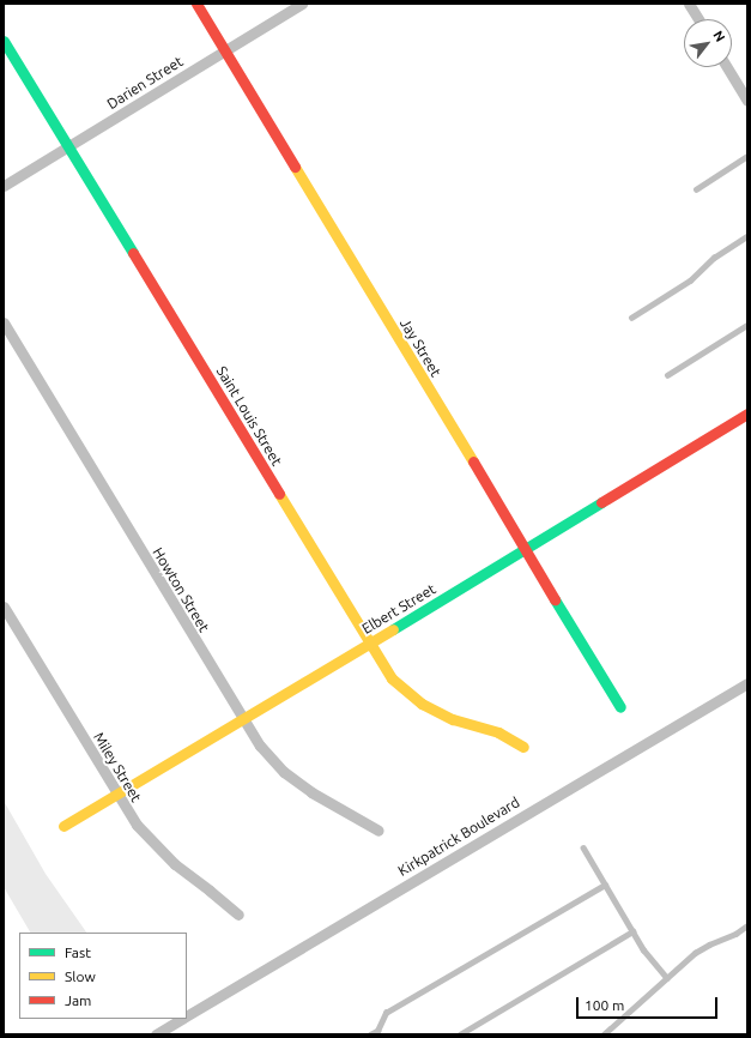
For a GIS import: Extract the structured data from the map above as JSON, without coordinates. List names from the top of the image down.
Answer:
{
  "streets": {
    "street": [
      "Darien Street",
      "Jay Street",
      "Saint Louis Street",
      "Howton Street",
      "Elbert Street",
      "Miley Street",
      "Kirkpatrick Boulevard"
    ]
  },
  "crossings": [
    ["Darien Street", "Jay Street"],
    ["Darien Street", "Saint Louis Street"],
    ["Jay Street", "Elbert Street"],
    ["Saint Louis Street", "Elbert Street"],
    ["Howton Street", "Elbert Street"],
    ["Elbert Street", "Miley Street"]
  ],
  "legend": ["Fast", "Slow", "Jam"],
  "scale_bar": "100 m",
  "north": "top right"
}
